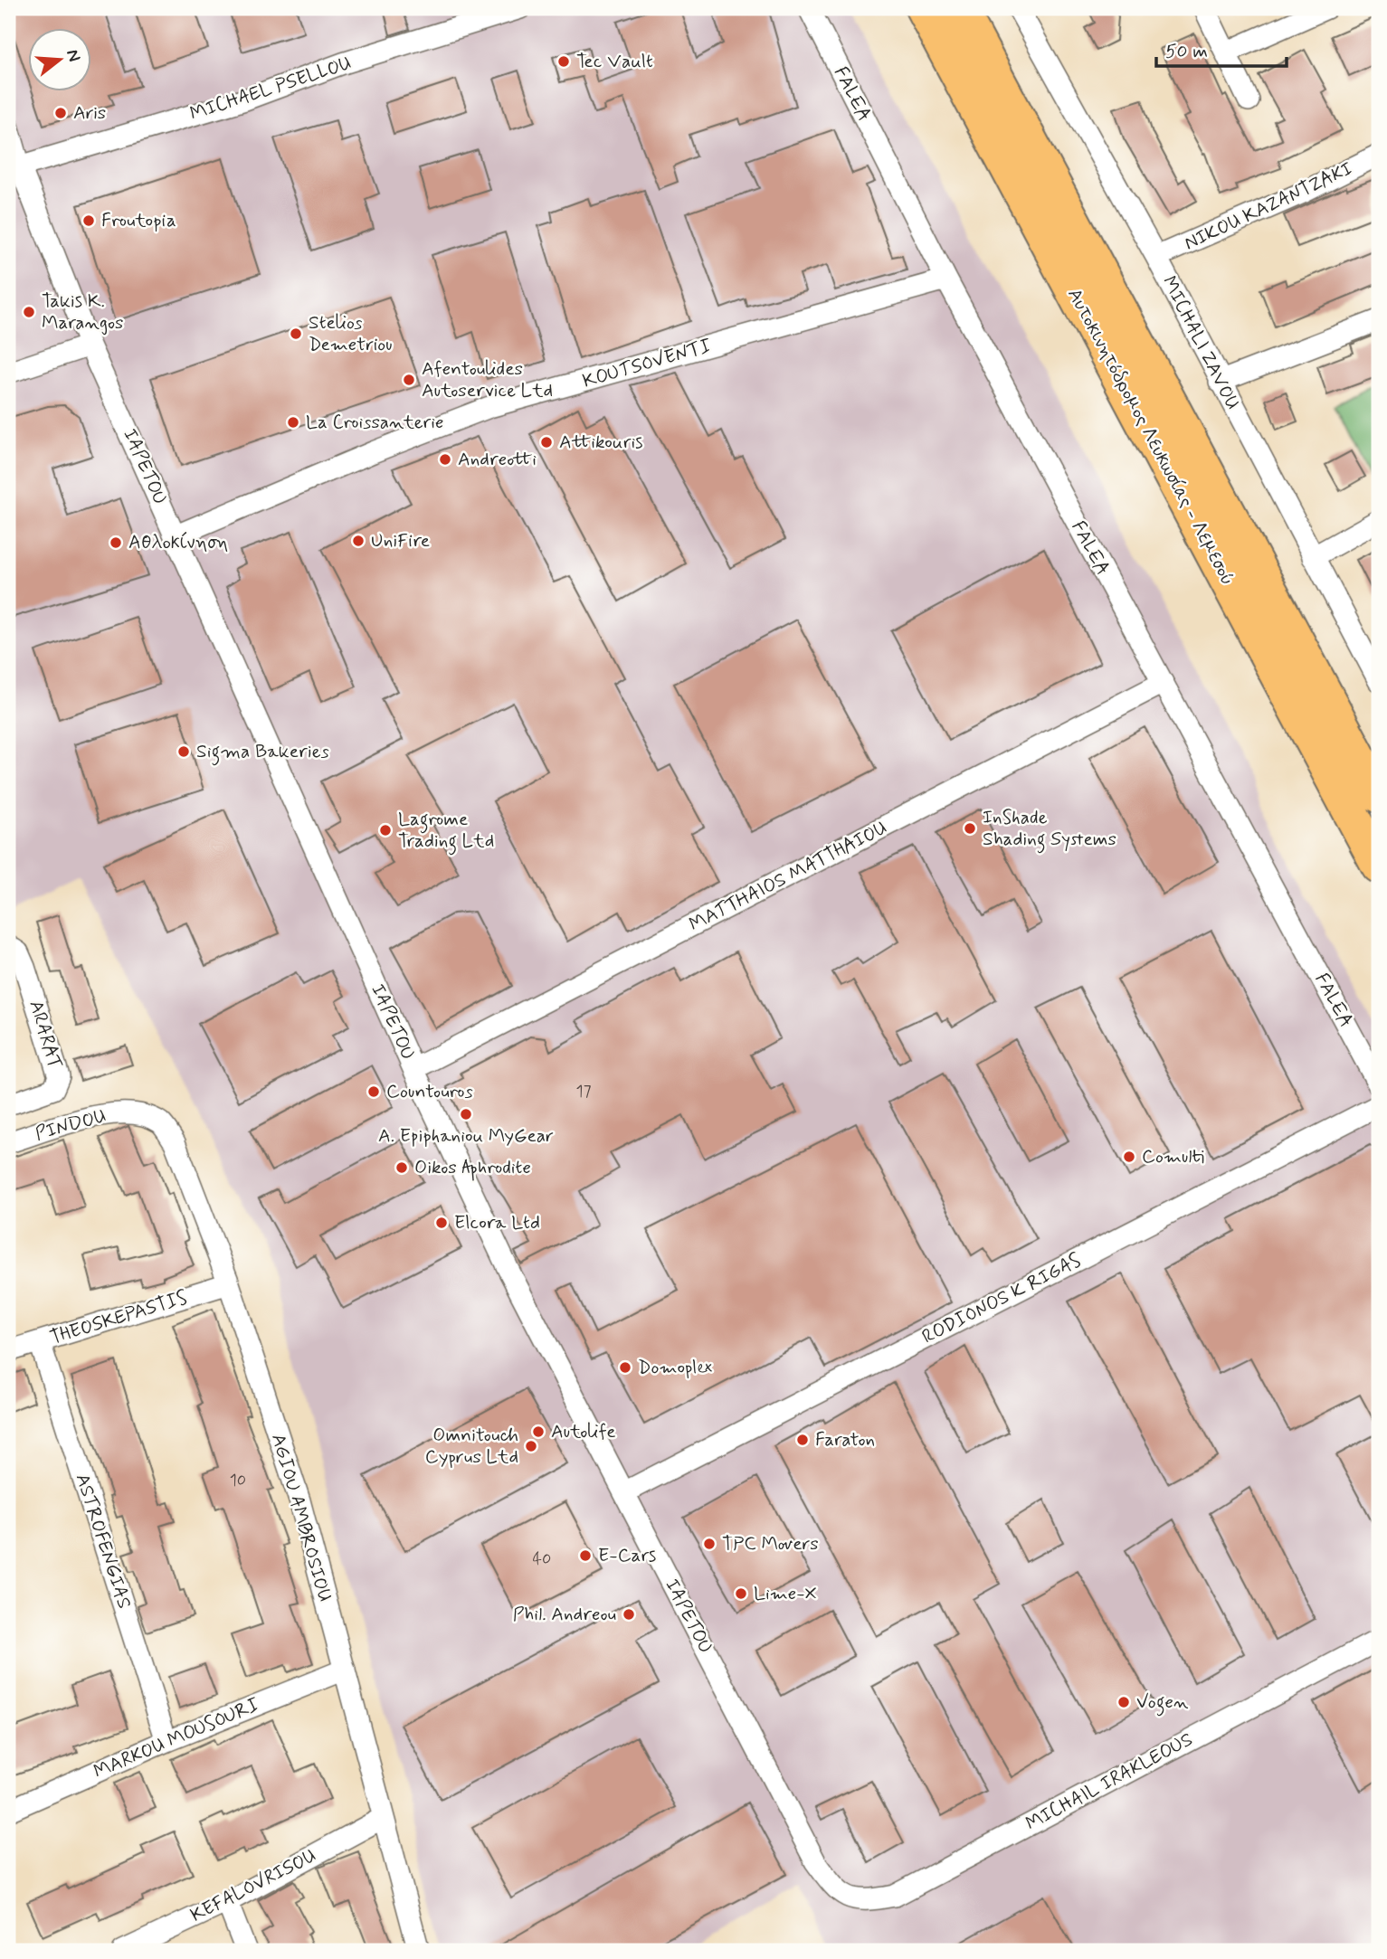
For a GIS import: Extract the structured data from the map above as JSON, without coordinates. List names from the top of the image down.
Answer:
{
  "streets": {
    "highway": ["Αυτοκινητόδρομος Λευκωσίας - Λεμεσού"],
    "street": [
      "MICHAEL PSELLOU",
      "FALEA",
      "NIKOU KAZANTZAKI",
      "MICHALI ZAVOU",
      "KOUTSOVENTI",
      "IAPETOU",
      "MATTHAIOS MATTHAIOU",
      "ARARAT",
      "PINDOU",
      "RODIONOS K RIGAS",
      "THEOSKEPASTIS",
      "AGIOU AMBROSIOU",
      "ASTROFENGIAS",
      "MARKOU MOUSOURI",
      "MICHAIL IRAKLEOUS",
      "KEFALOVRISOU"
    ]
  },
  "crossings": [
    ["MICHAEL PSELLOU", "IAPETOU"],
    ["FALEA", "KOUTSOVENTI"],
    ["FALEA", "MATTHAIOS MATTHAIOU"],
    ["NIKOU KAZANTZAKI", "MICHALI ZAVOU"],
    ["KOUTSOVENTI", "IAPETOU"],
    ["IAPETOU", "MATTHAIOS MATTHAIOU"],
    ["IAPETOU", "RODIONOS K RIGAS"],
    ["IAPETOU", "MICHAIL IRAKLEOUS"],
    ["PINDOU", "AGIOU AMBROSIOU"],
    ["THEOSKEPASTIS", "AGIOU AMBROSIOU"],
    ["THEOSKEPASTIS", "ASTROFENGIAS"],
    ["AGIOU AMBROSIOU", "MARKOU MOUSOURI"],
    ["AGIOU AMBROSIOU", "KEFALOVRISOU"],
    ["ASTROFENGIAS", "MARKOU MOUSOURI"]
  ],
  "places": [
    "Tec Vault",
    "Aris",
    "Froutopia",
    "Takis K. Marangos",
    "Stelios Demetriou",
    "Afentoulides Autoservice Ltd",
    "La Croissanterie",
    "Attikouris",
    "Andreotti",
    "UniFire",
    "Αθλοκίνηση",
    "Sigma Bakeries",
    "InShade Shading Systems",
    "Lagrome Trading Ltd",
    "Countouros",
    "A. Epiphaniou MyGear",
    "Comulti",
    "Oikos Aphrodite",
    "Elcora Ltd",
    "Domoplex",
    "Autolife",
    "Faraton",
    "Omnitouch Cyprus Ltd",
    "TPC Movers",
    "E-Cars",
    "Lime-X",
    "Phil. Andreou",
    "Vogen"
  ],
  "house_numbers": ["17", "10", "40"],
  "scale_bar": "50 m",
  "north": "right"
}
